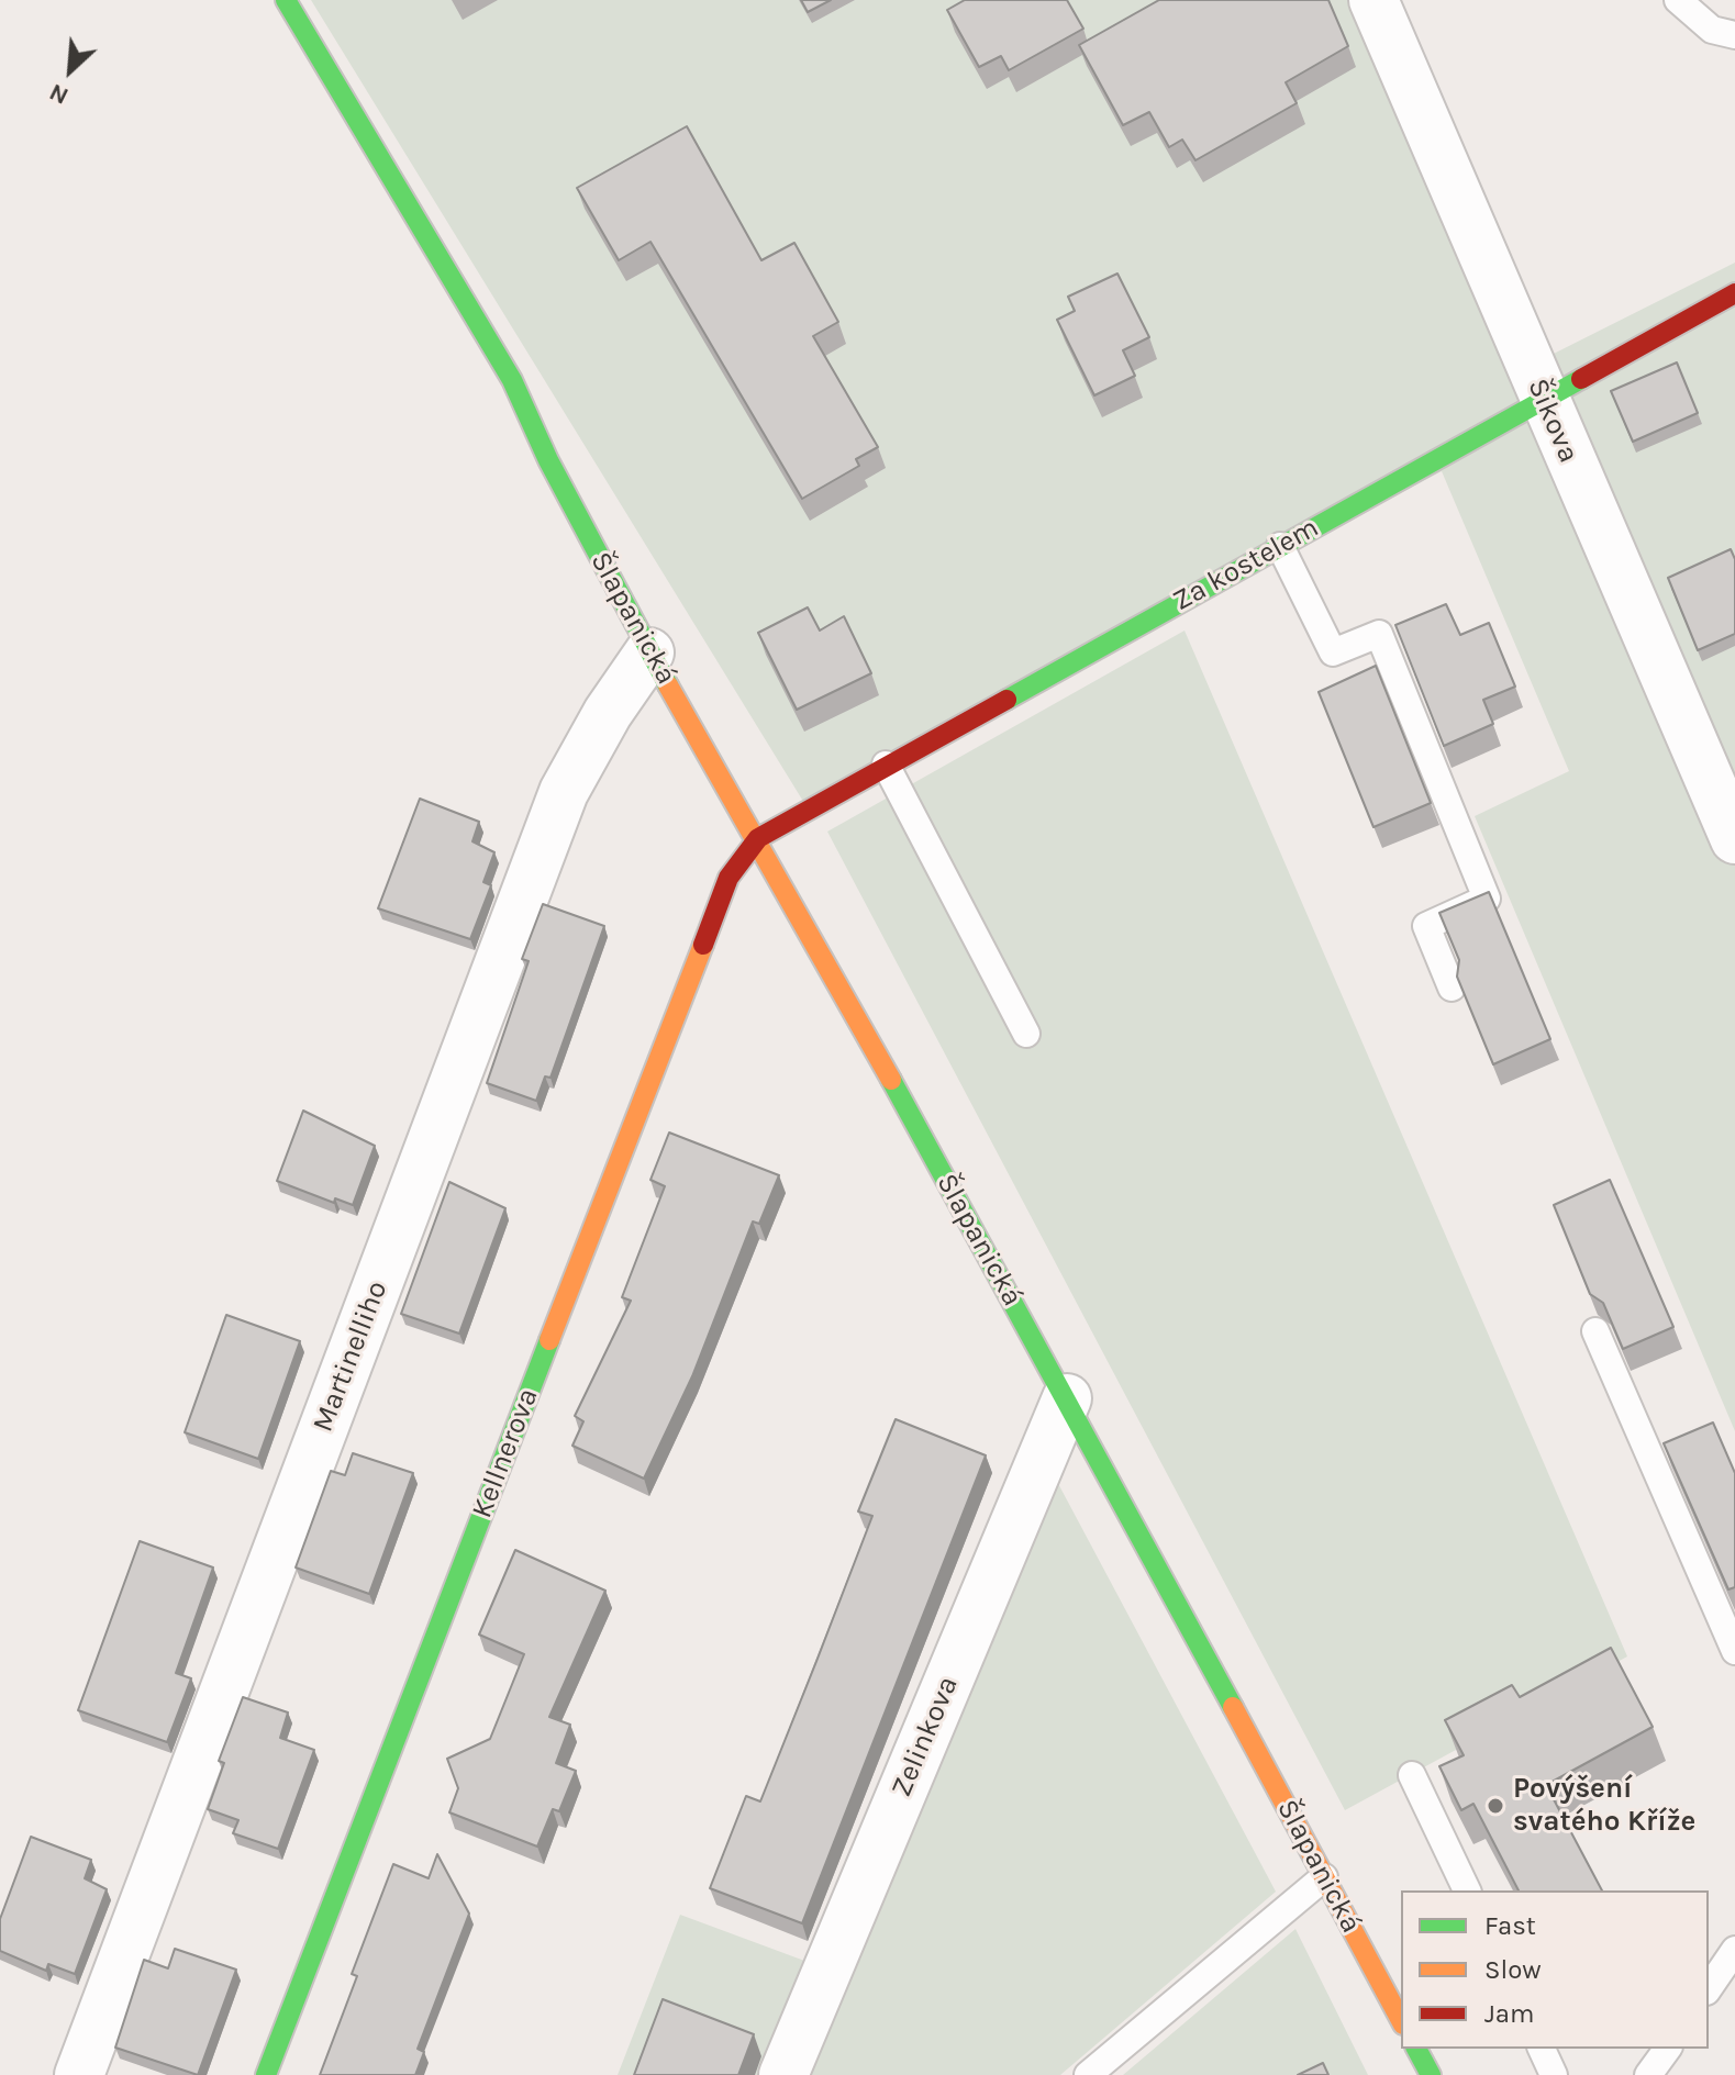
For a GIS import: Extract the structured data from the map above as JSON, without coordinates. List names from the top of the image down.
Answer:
{
  "streets": {
    "street": [
      "Šikova",
      "Za kostelem",
      "Šlapanická",
      "Martinelliho",
      "Kellnerova",
      "Zelinkova"
    ]
  },
  "crossings": [
    ["Šikova", "Za kostelem"],
    ["Za kostelem", "Šlapanická"],
    ["Za kostelem", "Kellnerova"],
    ["Šlapanická", "Martinelliho"],
    ["Šlapanická", "Kellnerova"],
    ["Šlapanická", "Zelinkova"]
  ],
  "places": ["Povýšení svatého Kříže"],
  "legend": ["Fast", "Slow", "Jam"],
  "north": "bottom left"
}
